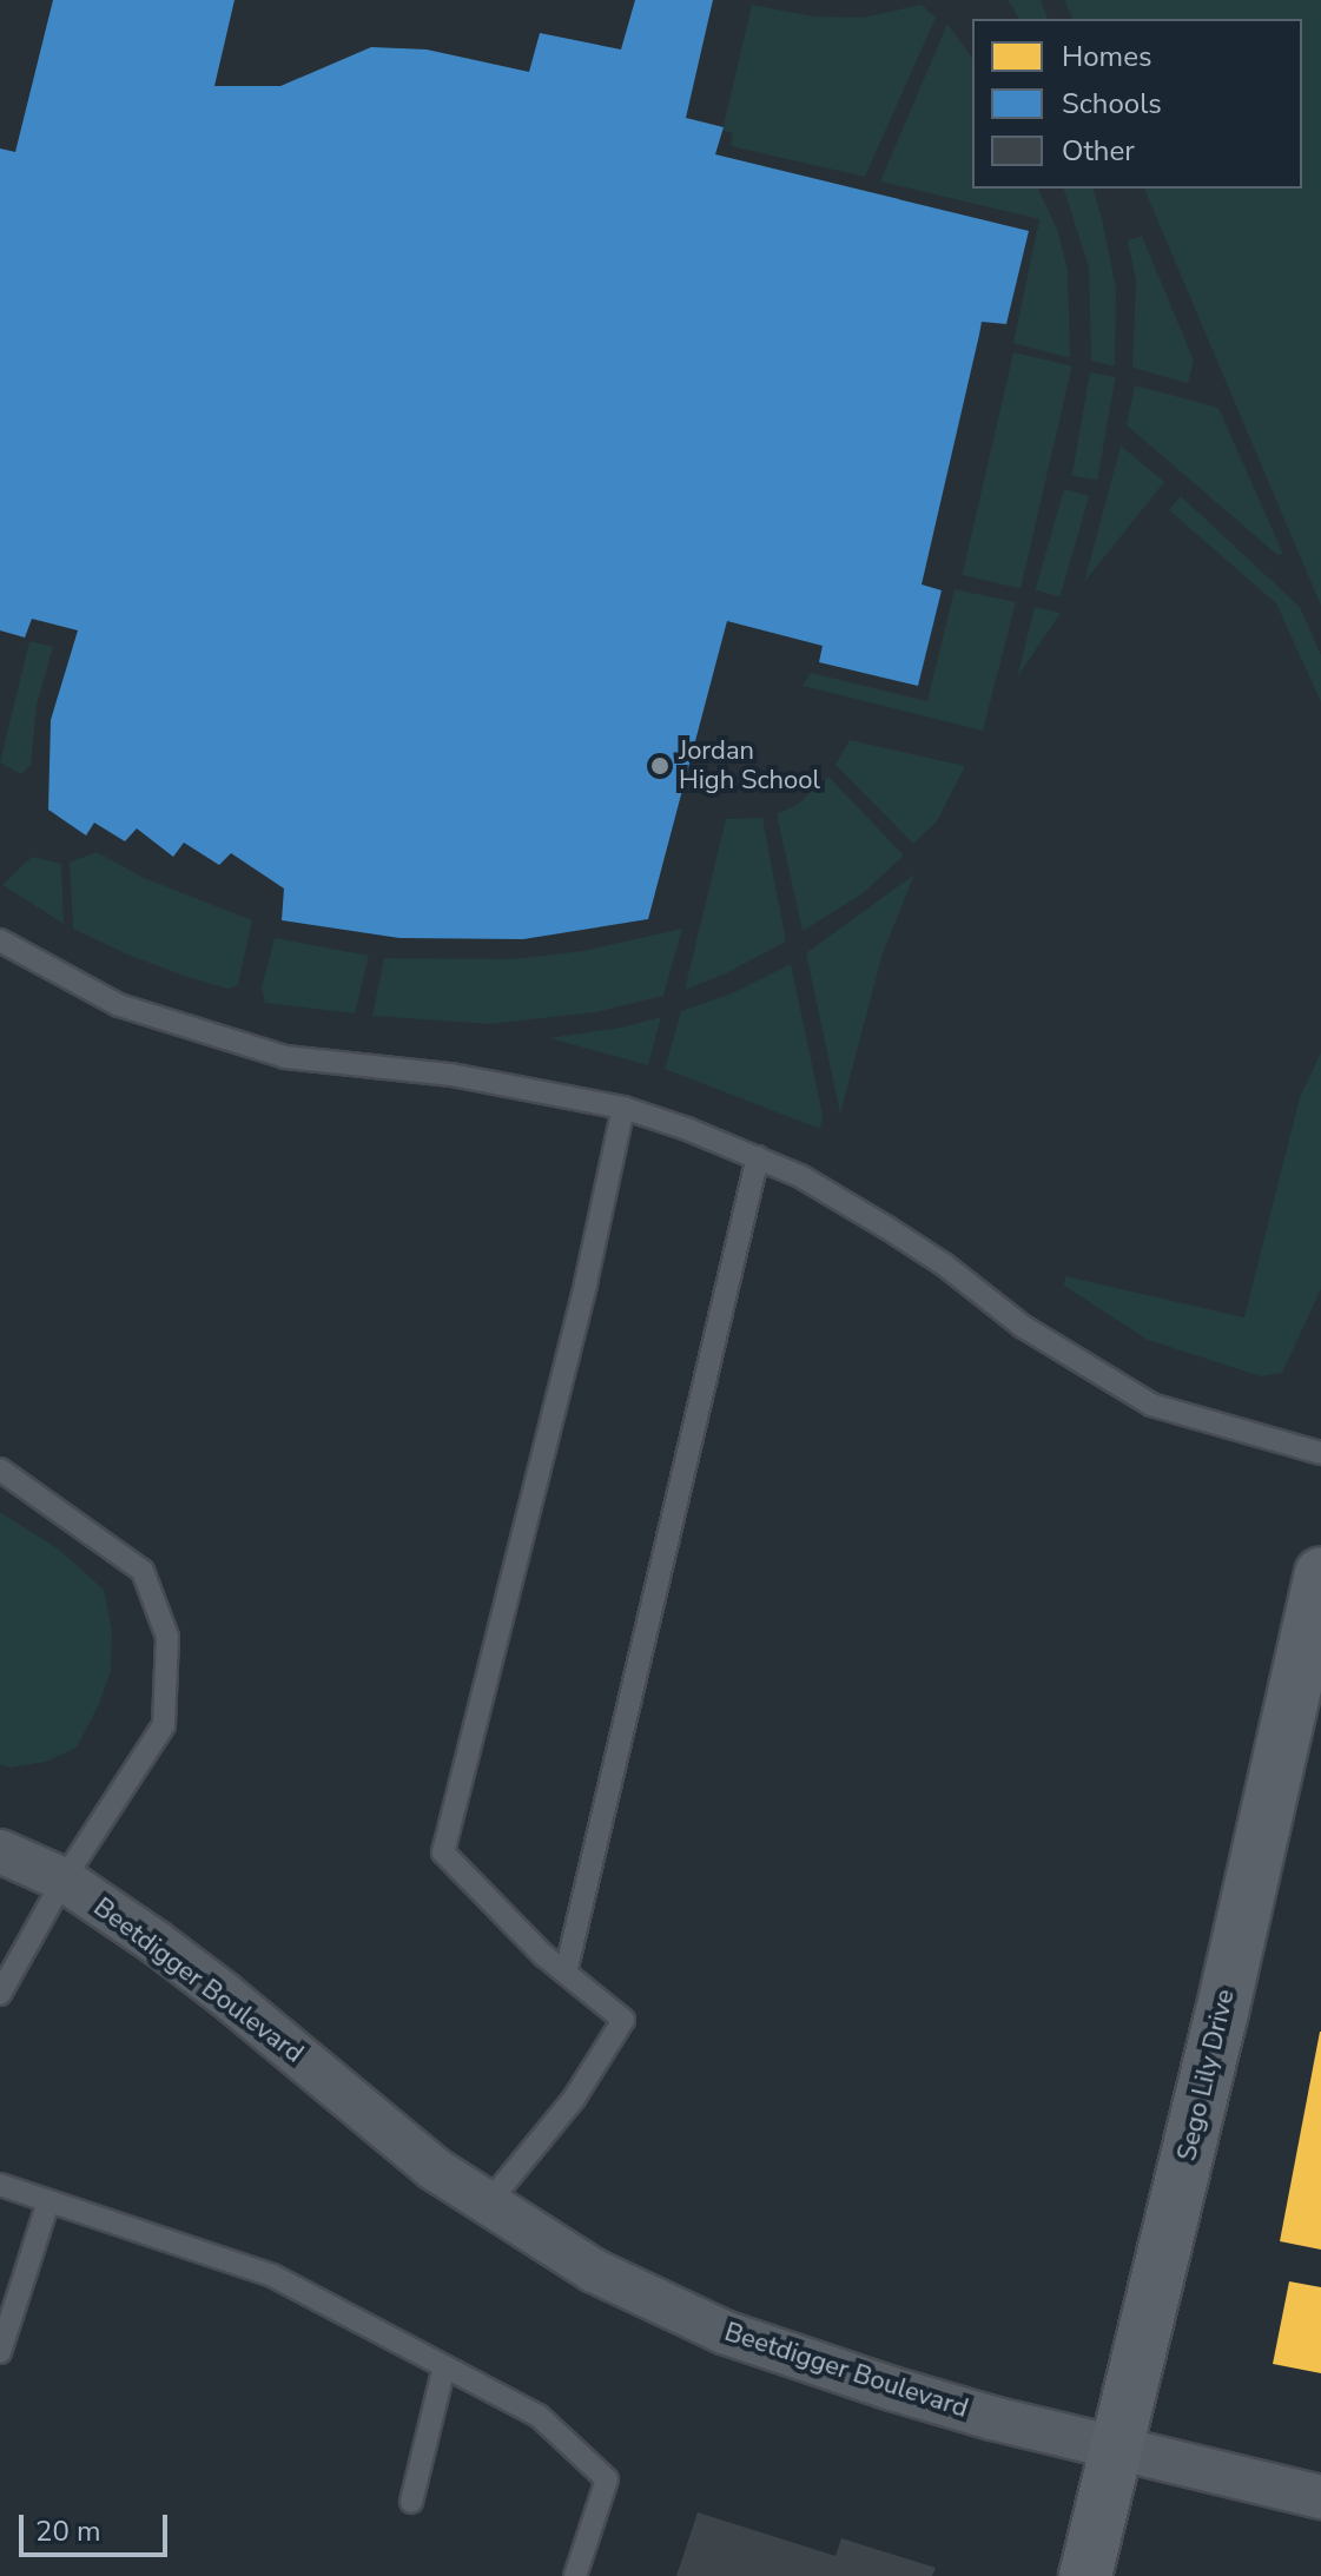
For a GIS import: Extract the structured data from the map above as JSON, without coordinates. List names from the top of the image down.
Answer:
{
  "streets": {
    "main road": ["Sego Lily Drive"],
    "street": ["Beetdigger Boulevard"]
  },
  "crossings": [
    ["Beetdigger Boulevard", "Sego Lily Drive"]
  ],
  "places": ["Jordan High School"],
  "legend": ["Homes", "Schools", "Other"],
  "scale_bar": "20 m"
}
